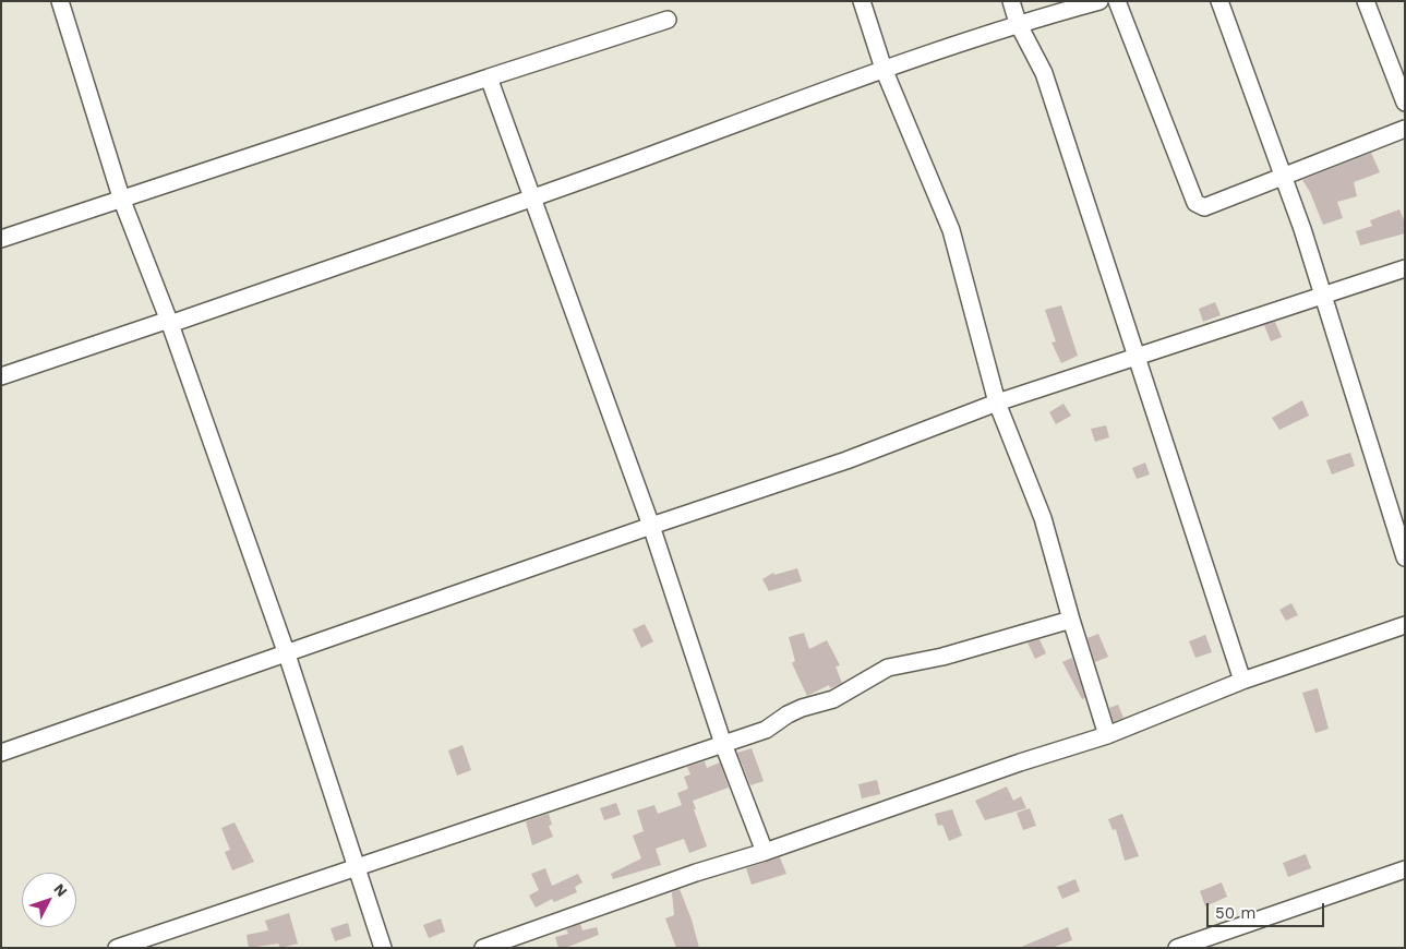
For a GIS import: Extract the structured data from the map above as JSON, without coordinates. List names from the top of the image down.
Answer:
{
  "scale_bar": "50 m",
  "north": "top right"
}
